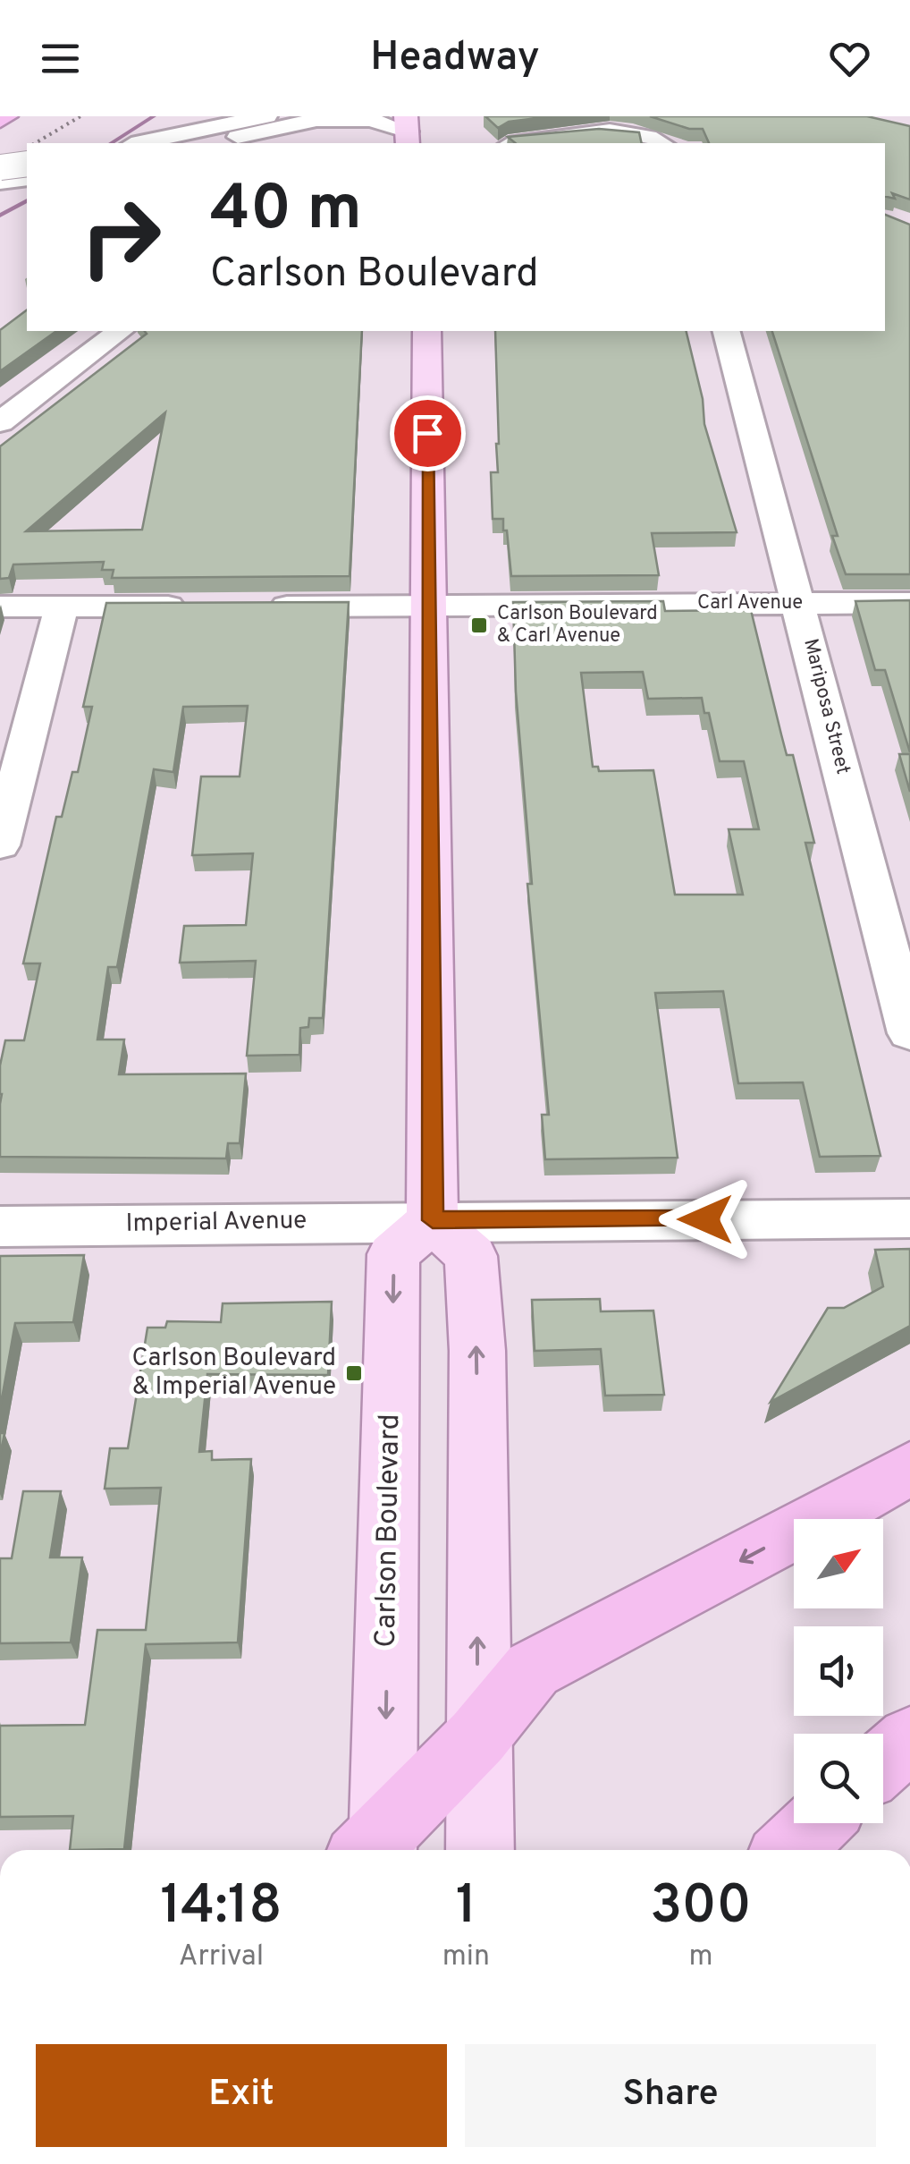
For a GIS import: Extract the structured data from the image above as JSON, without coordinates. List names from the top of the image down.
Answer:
{
  "streets": {
    "main road": ["Carlson Boulevard"],
    "street": ["Carl Avenue", "Mariposa Street", "Imperial Avenue"]
  },
  "crossings": [
    ["Carl Avenue", "Mariposa Street"],
    ["Imperial Avenue", "Carlson Boulevard"]
  ],
  "places": {
    "transit": ["Carlson Boulevard & Carl Avenue", "Carlson Boulevard & Imperial Avenue"]
  },
  "north": "top right",
  "page": {
    "header": "Headway",
    "turn": ["40 m", "Carlson Boulevard"],
    "eta": [
      "14:18",
      "Arrival",
      "1",
      "min",
      "300",
      "m"
    ],
    "buttons": ["Exit", "Share"]
  }
}
